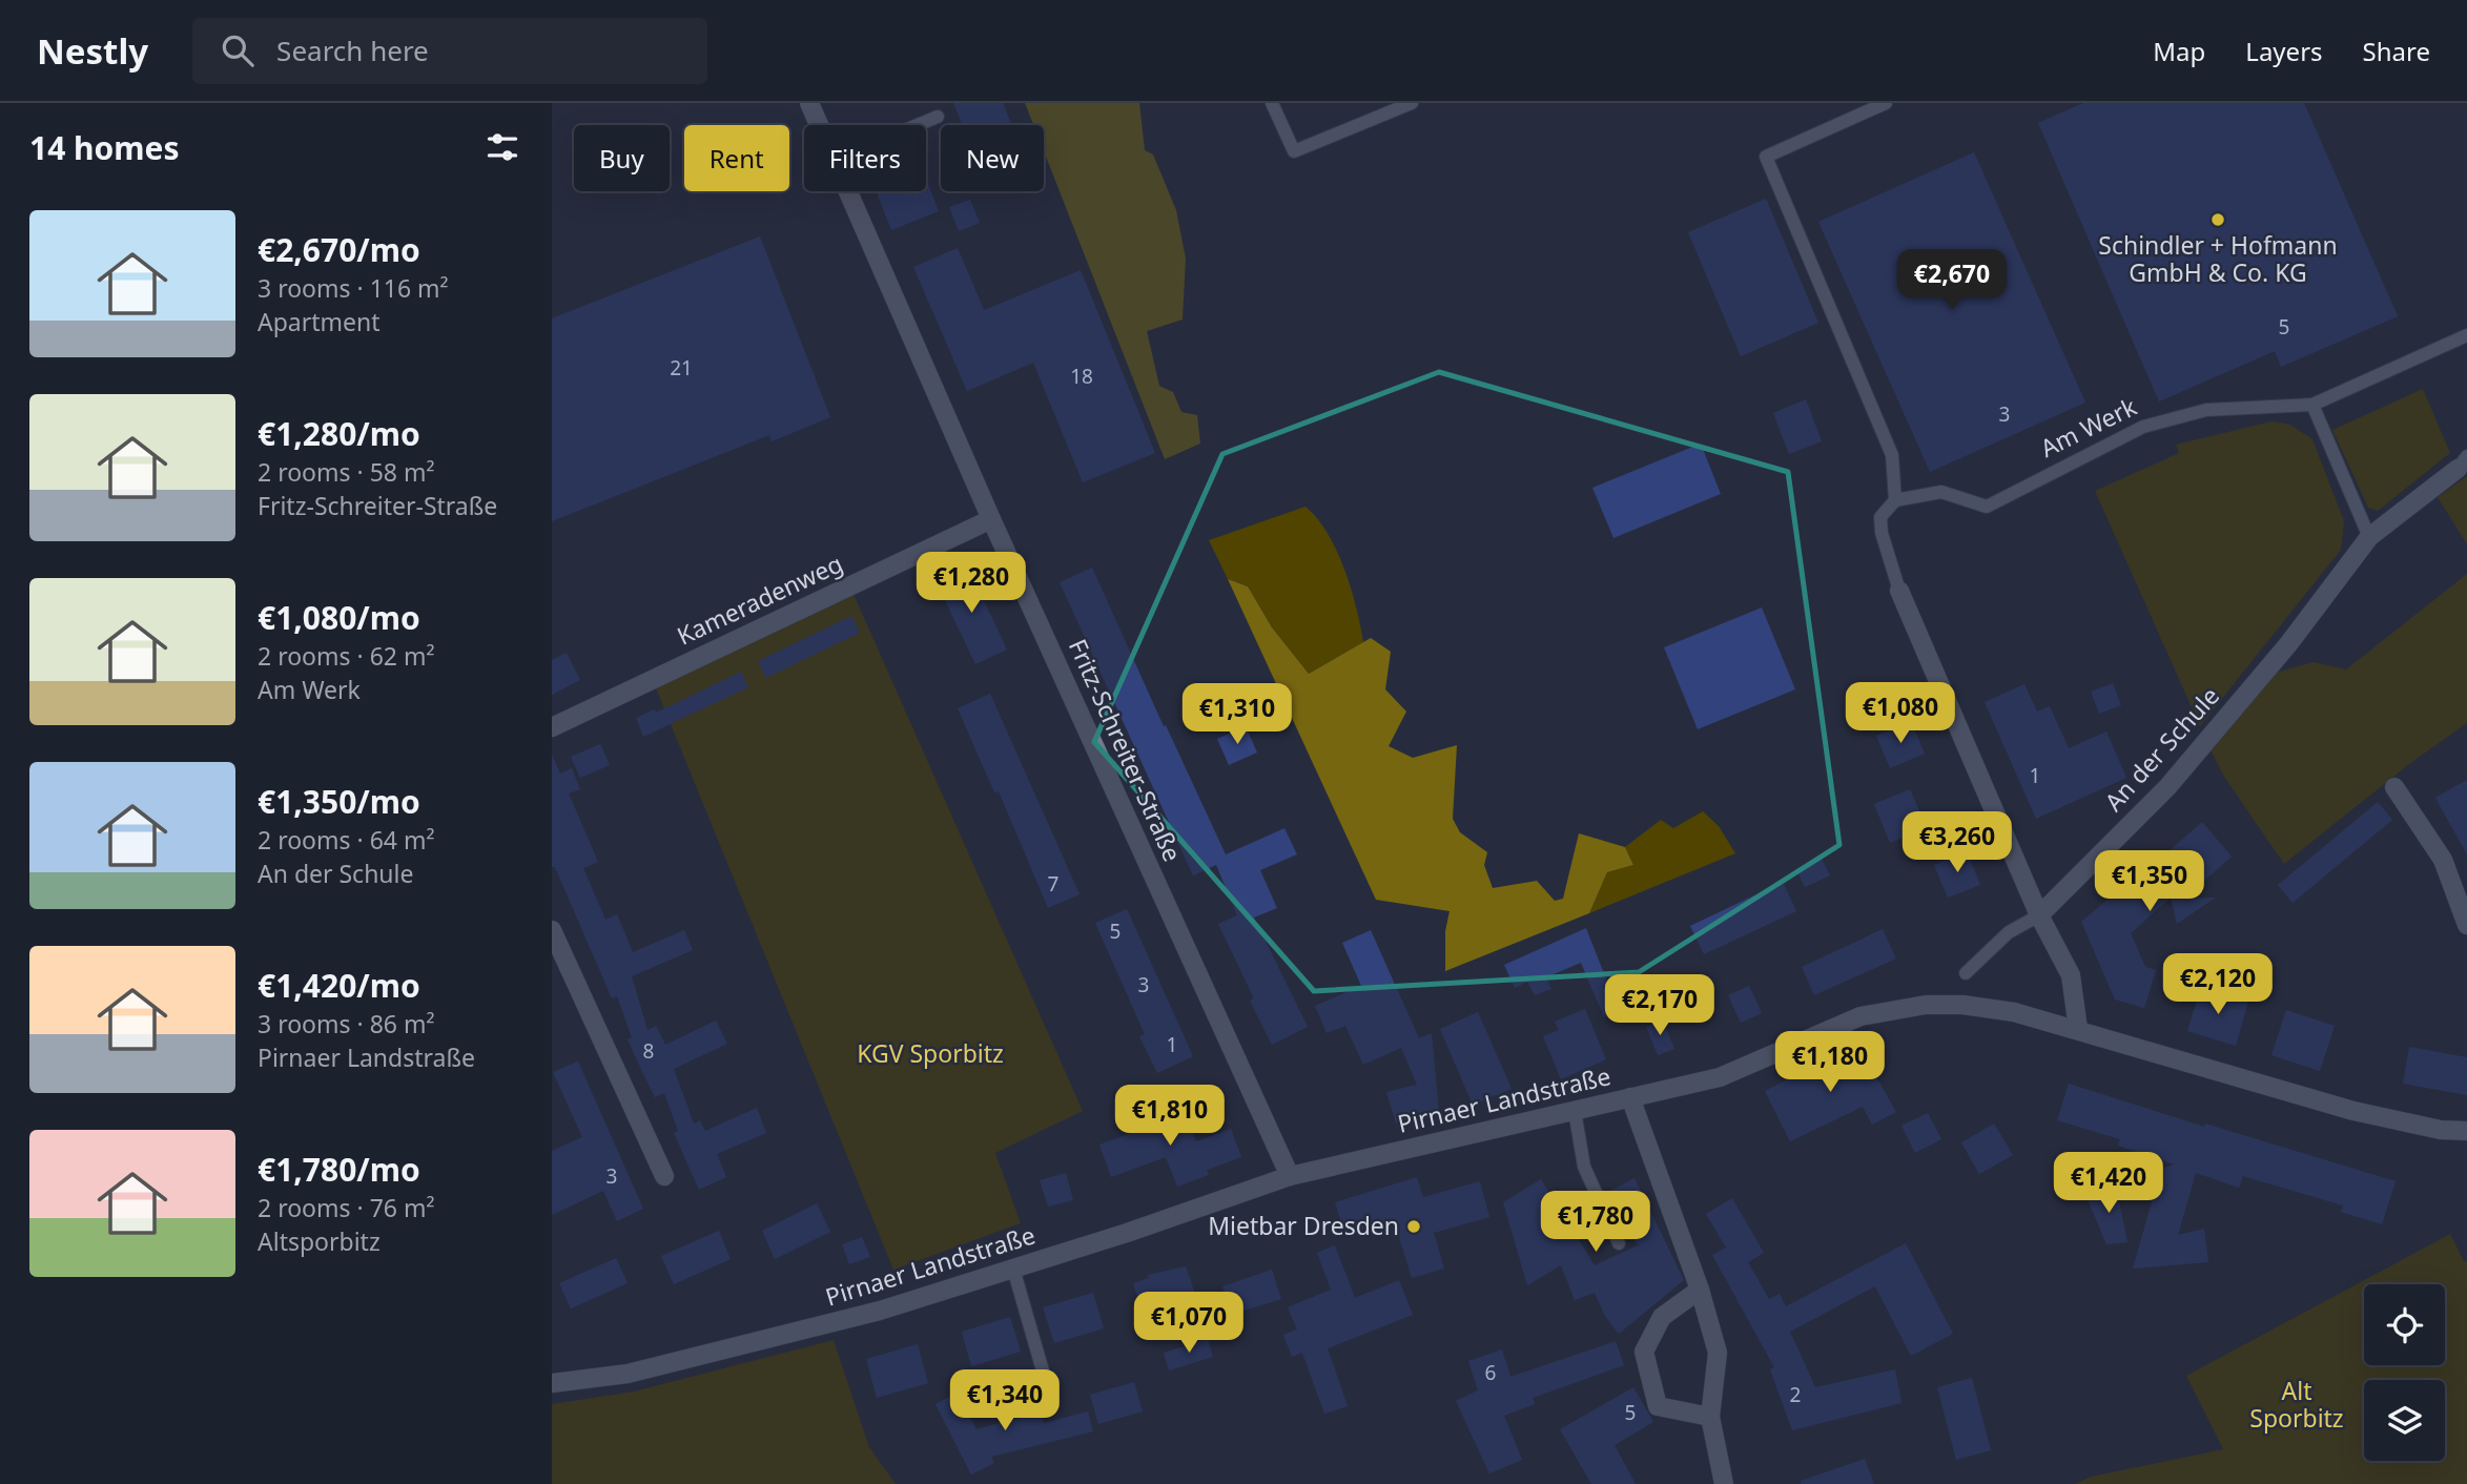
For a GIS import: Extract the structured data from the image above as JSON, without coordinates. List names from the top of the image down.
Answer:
{
  "streets": {
    "street": [
      "Kameradenweg",
      "An der Schule",
      "Fritz-Schreiter-Straße",
      "Pirnaer Landstraße"
    ],
    "lane": ["Am Werk"]
  },
  "crossings": [
    ["Kameradenweg", "Fritz-Schreiter-Straße"],
    ["Fritz-Schreiter-Straße", "Pirnaer Landstraße"]
  ],
  "parks": ["KGV Sporbitz", "Alt Sporbitz"],
  "places": ["Schindler + Hofmann GmbH & Co. KG", "Mietbar Dresden"],
  "house_numbers": [
    "5",
    "21",
    "18",
    "3",
    "1",
    "7",
    "5",
    "3",
    "1",
    "8",
    "3",
    "6",
    "2",
    "5"
  ],
  "page": {
    "header": "Nestly",
    "search": "Search here",
    "nav": ["Map", "Layers", "Share"],
    "heading": "14 homes",
    "chip": [
      "Buy",
      "Rent",
      "Filters",
      "New"
    ],
    "list": [
      {
        "name": "€2,670/mo",
        "note": "3 rooms · 116 m² · Apartment"
      },
      {
        "name": "€1,280/mo",
        "note": "2 rooms · 58 m² · Fritz-Schreiter-Straße"
      },
      {
        "name": "€1,080/mo",
        "note": "2 rooms · 62 m² · Am Werk"
      },
      {
        "name": "€1,350/mo",
        "note": "2 rooms · 64 m² · An der Schule"
      },
      {
        "name": "€1,420/mo",
        "note": "3 rooms · 86 m² · Pirnaer Landstraße"
      },
      {
        "name": "€1,780/mo",
        "note": "2 rooms · 76 m² · Altsporbitz"
      }
    ],
    "price": [
      "€2,670",
      "€1,280",
      "€1,080",
      "€1,310",
      "€3,260",
      "€1,350",
      "€2,120",
      "€2,170",
      "€1,180",
      "€1,810",
      "€1,420",
      "€1,780",
      "€1,070",
      "€1,340"
    ]
  }
}
